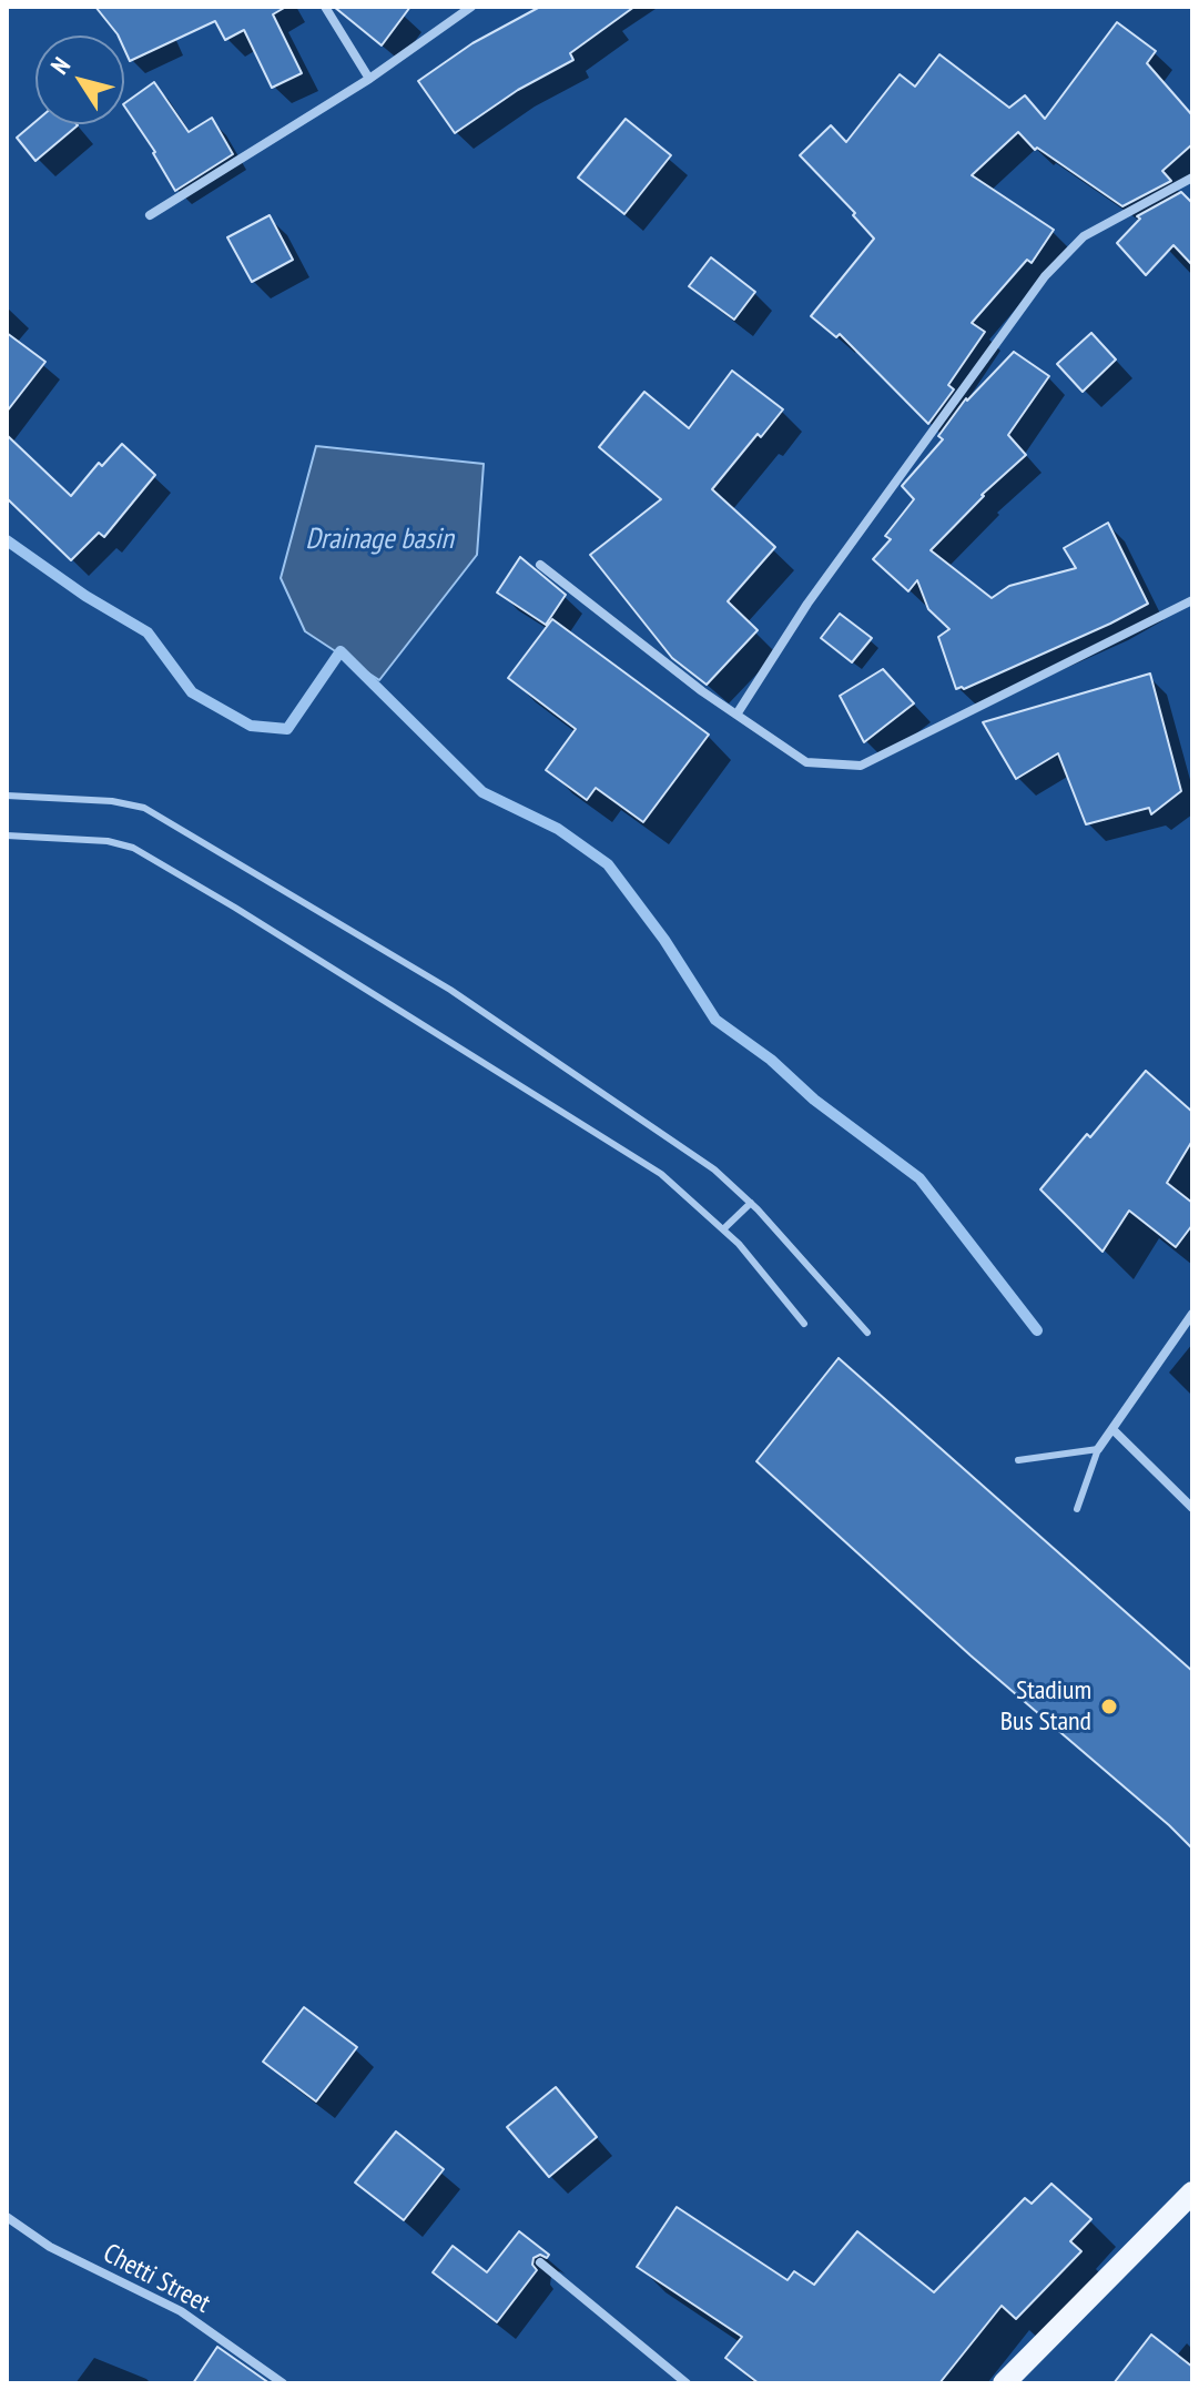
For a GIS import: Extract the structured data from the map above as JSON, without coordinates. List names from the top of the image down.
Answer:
{
  "streets": {
    "street": ["Chetti Street"]
  },
  "water": ["Drainage basin"],
  "places": ["Stadium Bus Stand"],
  "north": "top left"
}
